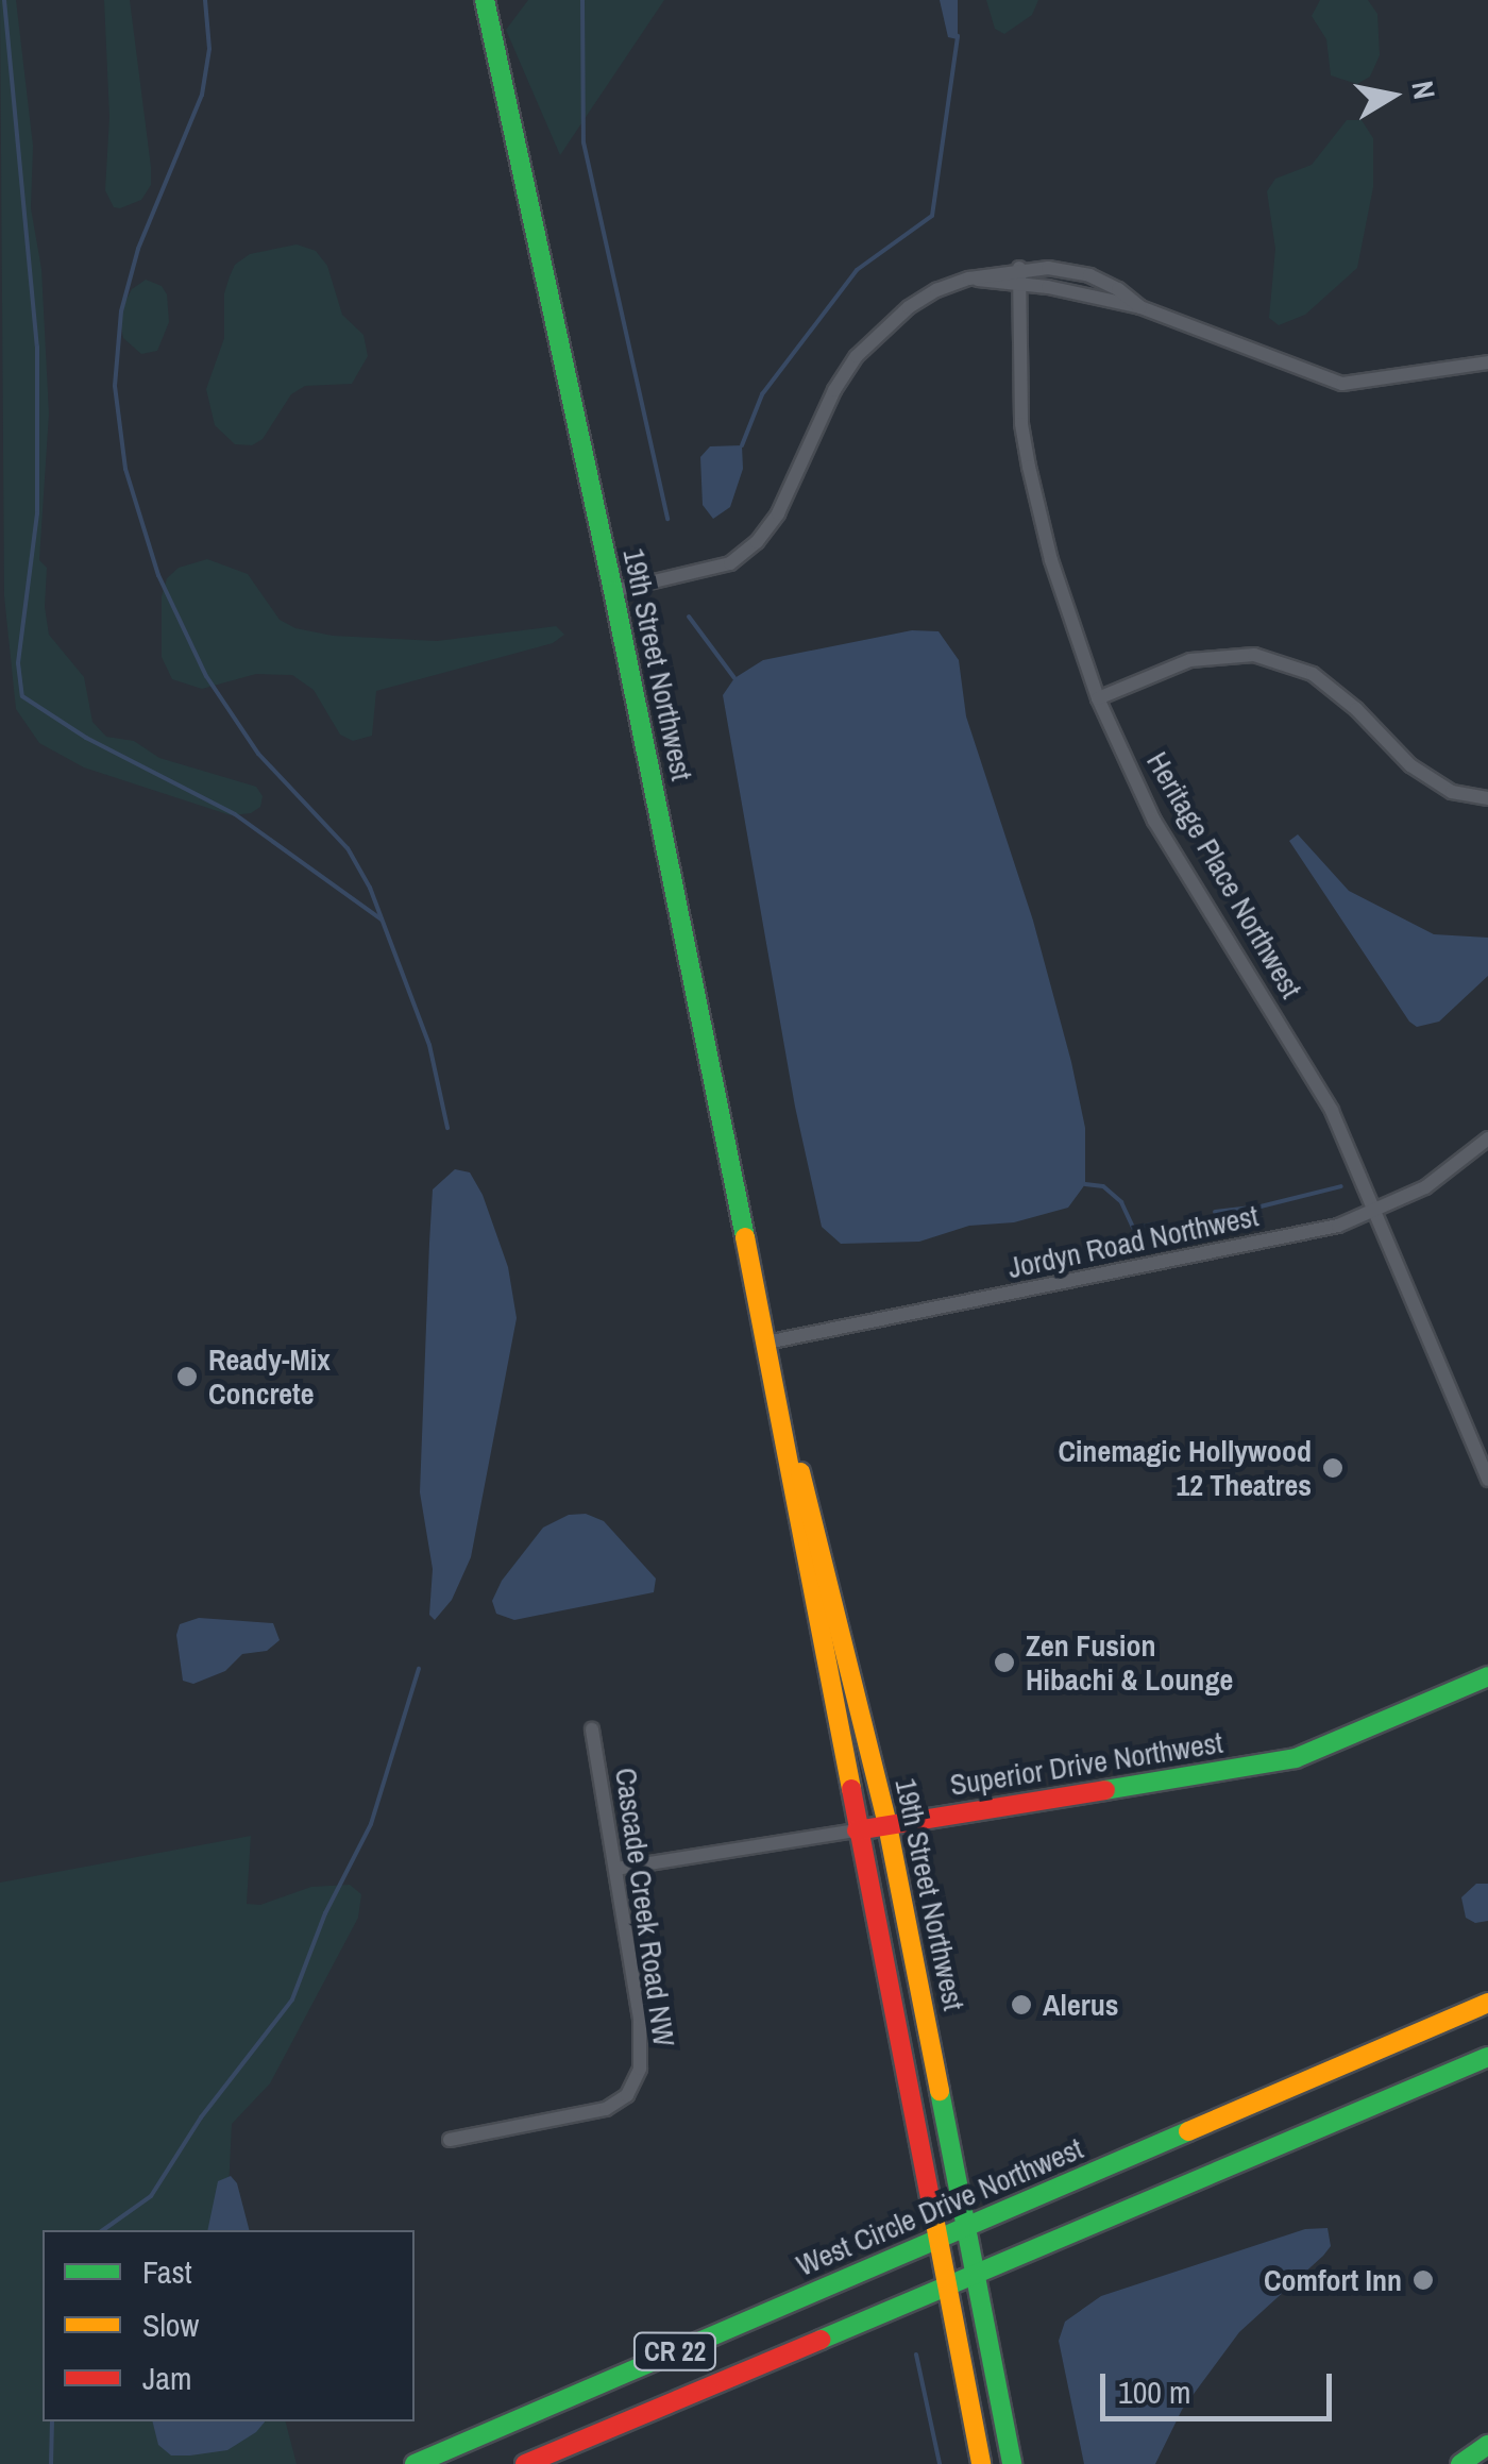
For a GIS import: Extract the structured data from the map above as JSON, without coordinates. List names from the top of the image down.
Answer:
{
  "streets": {
    "street": [
      "19th Street Northwest",
      "Heritage Place Northwest",
      "Jordyn Road Northwest",
      "Superior Drive Northwest",
      "Cascade Creek Road NW",
      "West Circle Drive Northwest",
      "CR 22"
    ]
  },
  "crossings": [
    ["19th Street Northwest", "Jordyn Road Northwest"],
    ["19th Street Northwest", "Superior Drive Northwest"],
    ["19th Street Northwest", "West Circle Drive Northwest"],
    ["19th Street Northwest", "CR 22"],
    ["Heritage Place Northwest", "Jordyn Road Northwest"],
    ["Superior Drive Northwest", "Cascade Creek Road NW"]
  ],
  "places": [
    "Ready-Mix Concrete",
    "Cinemagic Hollywood 12 Theatres",
    "Zen Fusion Hibachi & Lounge",
    "Alerus",
    "Comfort Inn"
  ],
  "legend": ["Fast", "Slow", "Jam"],
  "scale_bar": "100 m",
  "north": "right"
}
